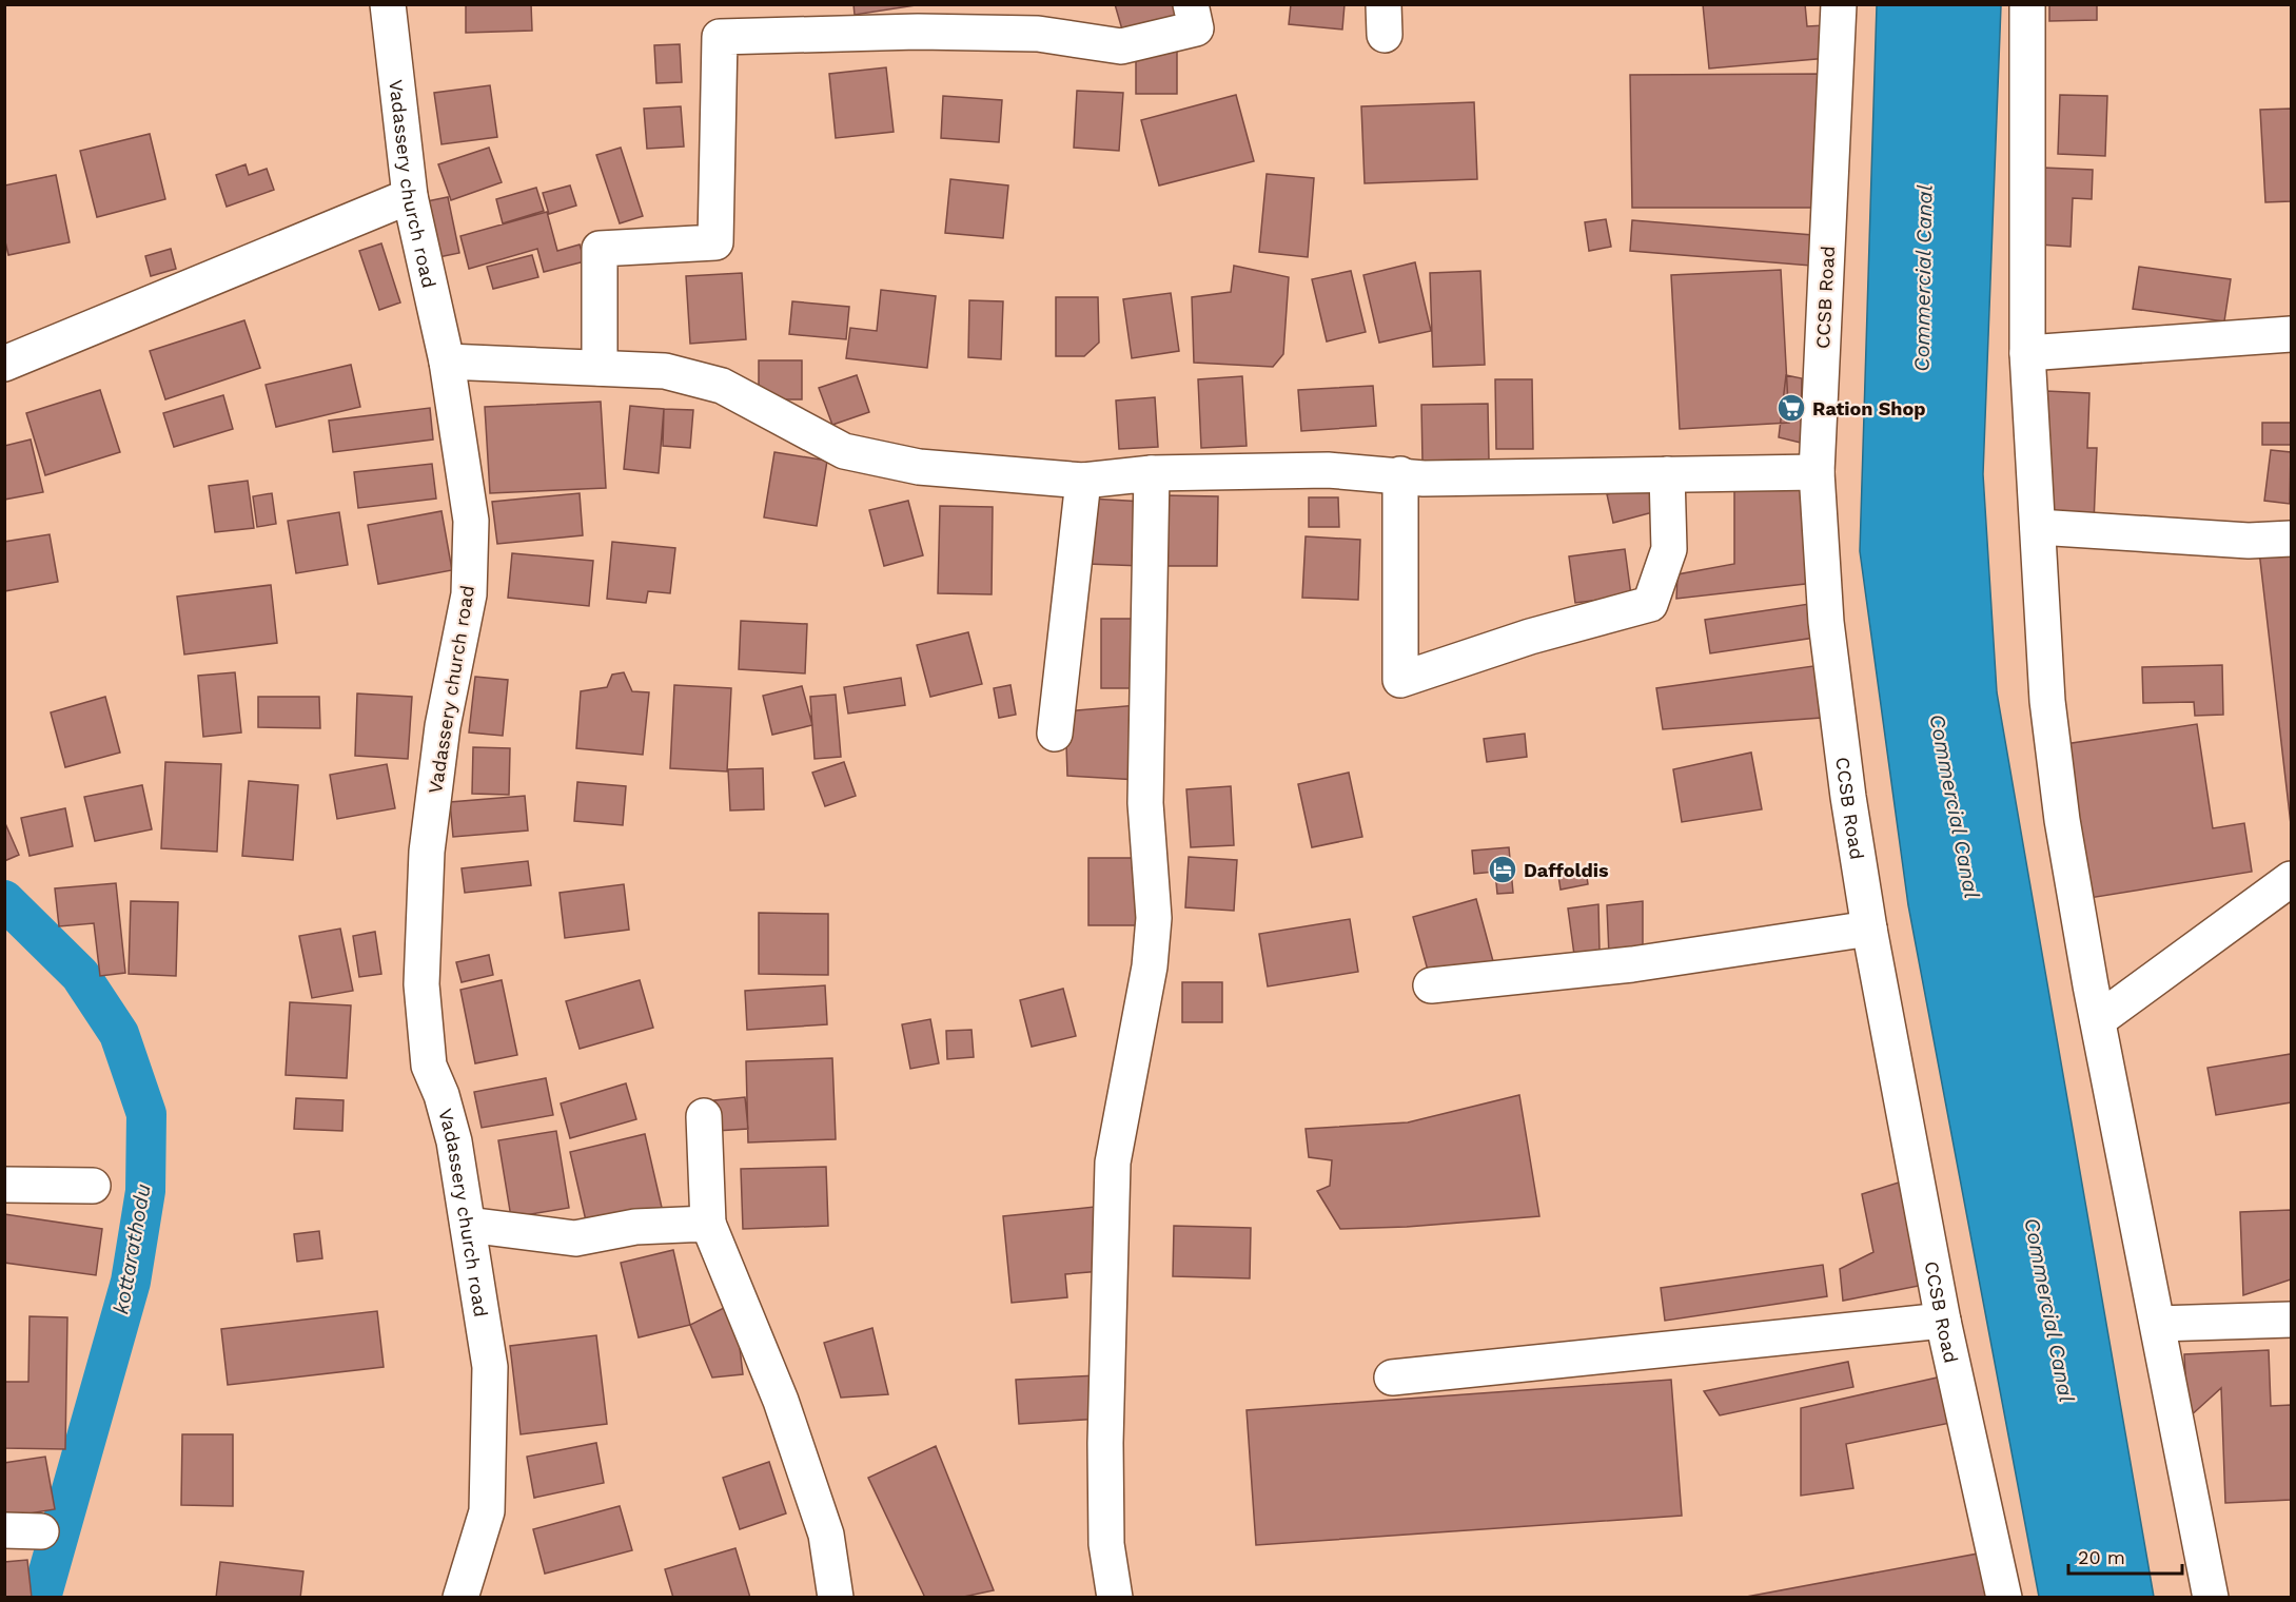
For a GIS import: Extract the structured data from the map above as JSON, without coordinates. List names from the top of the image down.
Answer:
{
  "streets": {
    "street": ["Vadassery church road", "CCSB Road"]
  },
  "water": ["Commercial Canal", "kottarathodu"],
  "places": {
    "supermarket": ["Ration Shop"],
    "hotel": ["Daffoldis"]
  },
  "scale_bar": "20 m"
}
